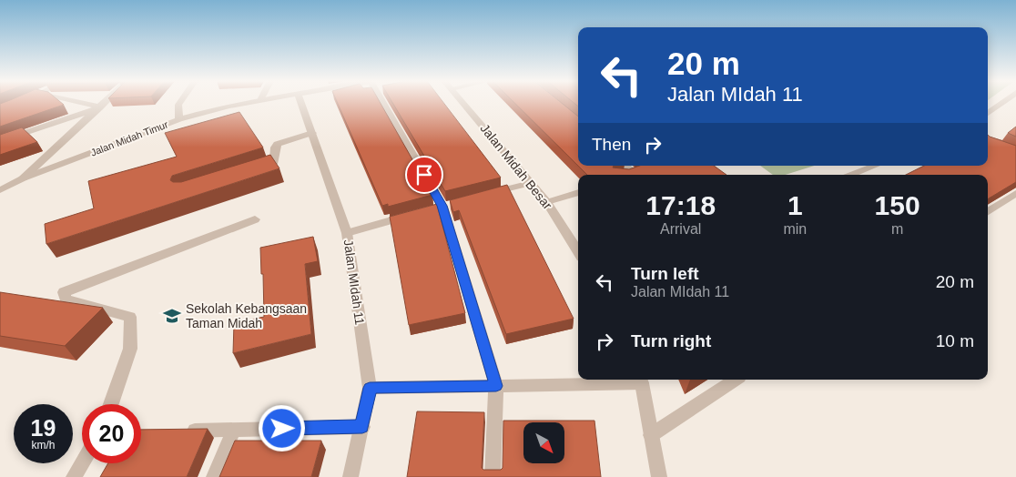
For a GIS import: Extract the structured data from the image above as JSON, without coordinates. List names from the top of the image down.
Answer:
{
  "streets": {
    "street": ["Jalan Midah Timur", "Jalan Midah Besar", "Jalan MIdah 11"]
  },
  "places": {
    "school or university": ["Sekolah Kebangsaan Taman Midah"]
  },
  "north": "bottom right",
  "page": {
    "turn": ["20 m", "Jalan MIdah 11"],
    "then": "Then",
    "eta": [
      "17:18",
      "Arrival",
      "1",
      "min",
      "150",
      "m"
    ],
    "list": [
      {
        "name": "Turn left",
        "note": "Jalan MIdah 11",
        "value": "20 m"
      },
      {
        "name": "Turn right",
        "value": "10 m"
      }
    ],
    "speed": "19 km/h",
    "limit": "20"
  }
}
